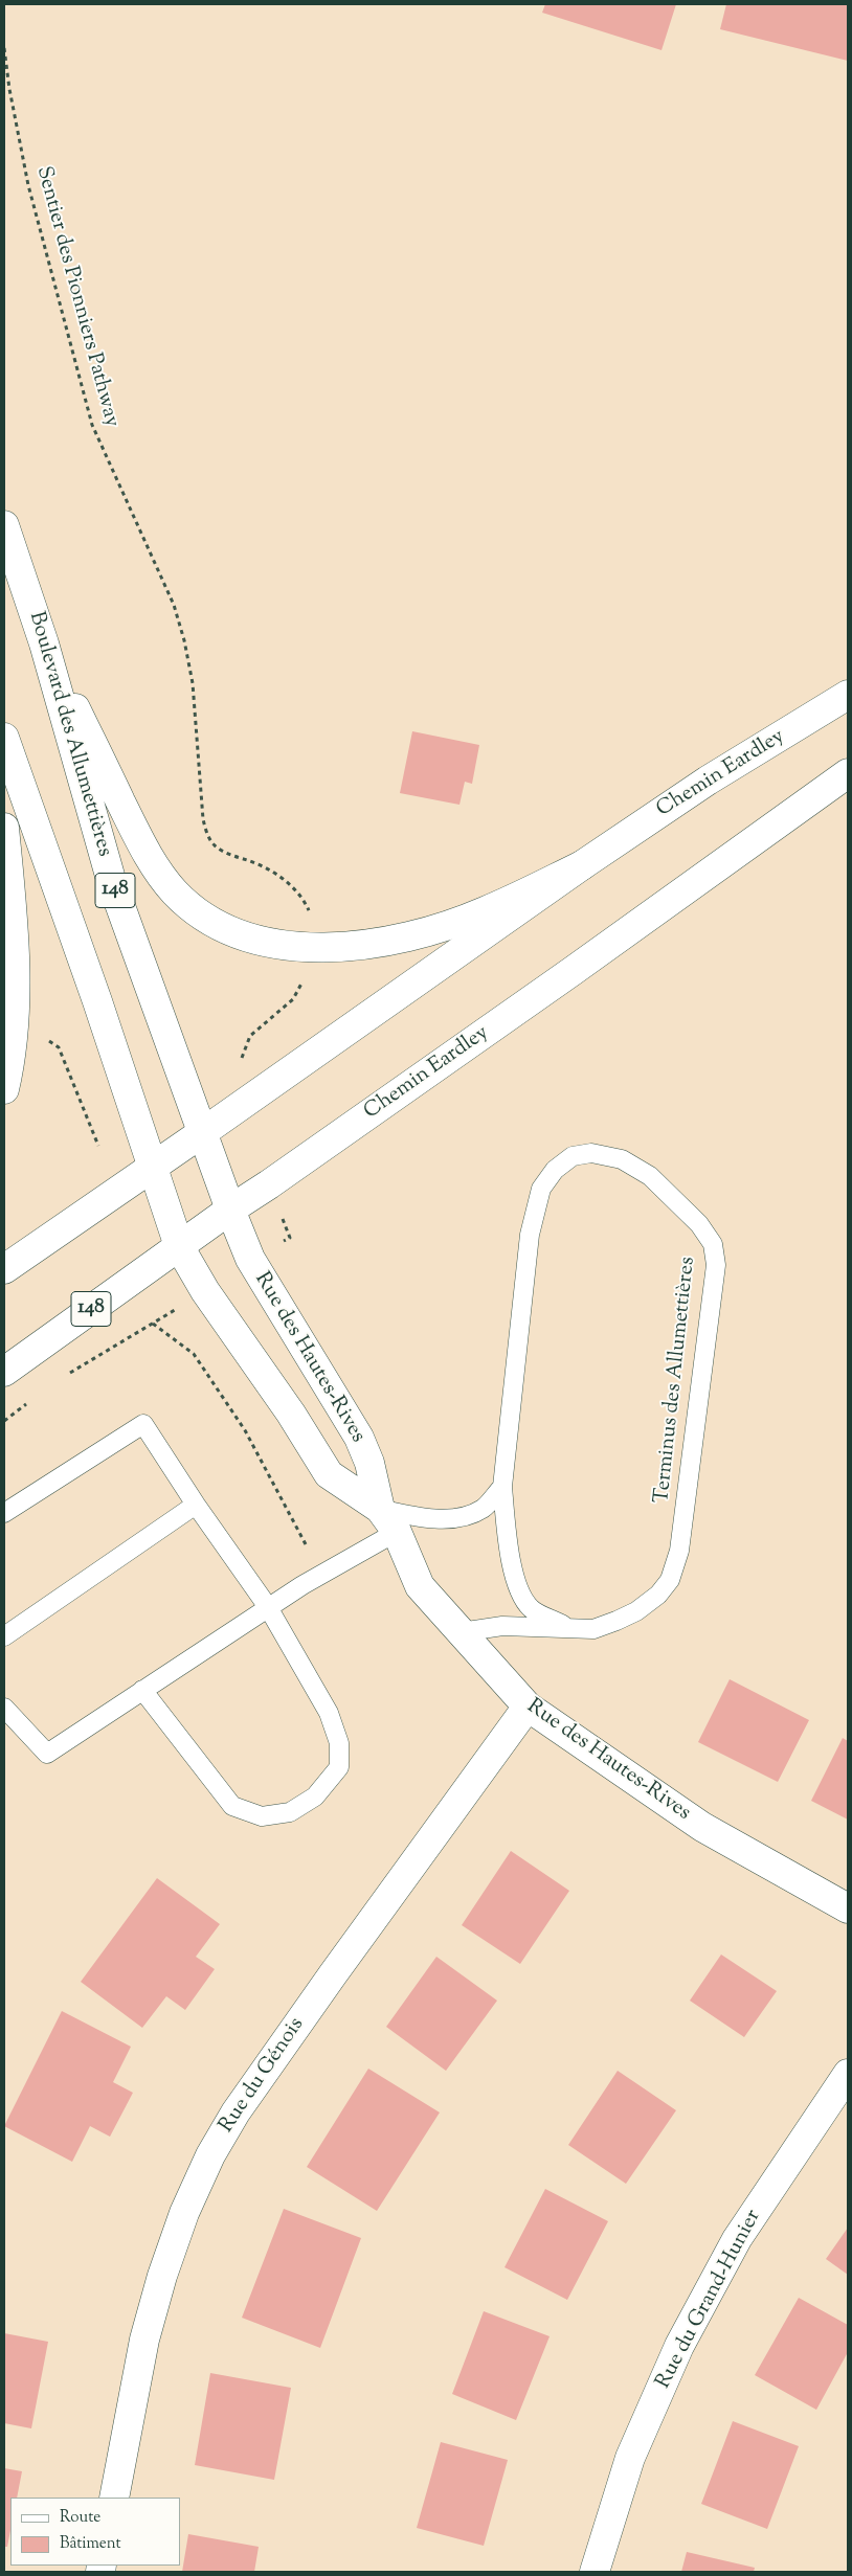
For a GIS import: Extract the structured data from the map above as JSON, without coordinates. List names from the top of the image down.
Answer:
{
  "streets": {
    "main road": [
      "Boulevard des Allumettières",
      "Chemin Eardley",
      "148",
      "Rue des Hautes-Rives",
      "Rue du Génois",
      "Rue du Grand-Hunier"
    ],
    "lane": ["Terminus des Allumettières"],
    "path": ["Sentier des Pionniers Pathway"]
  },
  "crossings": [
    ["Sentier des Pionniers Pathway", "Chemin Eardley"],
    ["Boulevard des Allumettières", "Chemin Eardley"],
    ["Boulevard des Allumettières", "Rue des Hautes-Rives"],
    ["Chemin Eardley", "148"],
    ["Chemin Eardley", "Rue des Hautes-Rives"],
    ["148", "Rue des Hautes-Rives"],
    ["Rue des Hautes-Rives", "Terminus des Allumettières"],
    ["Rue des Hautes-Rives", "Rue du Génois"]
  ],
  "legend": ["Route", "Bâtiment"]
}
